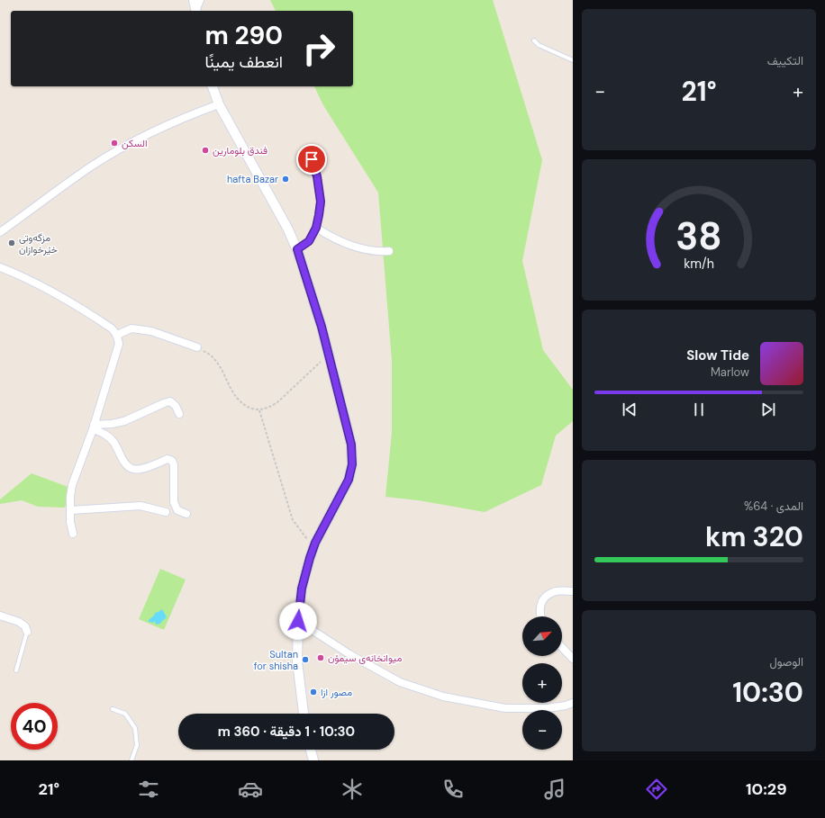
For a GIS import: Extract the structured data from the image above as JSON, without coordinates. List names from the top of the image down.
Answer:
{
  "places": [
    "السكن",
    "فندق بلومارين",
    "hafta Bazar",
    "مزگەوتی خێرخوازان",
    "میوانخانەی سیمۆن",
    "Sultan for shisha",
    "مصور ازا"
  ],
  "north": "top right",
  "page": {
    "tile": [
      "التكييف",
      ["المدى · 64%", "320 km"],
      ["الوصول", "10:30"]
    ],
    "turn": ["290 m", "انعطف يمينًا"],
    "heat": ["−", "21°", "+"],
    "song": ["Slow Tide", "Marlow"],
    "map_buttons": ["+", "−"],
    "limit": "40",
    "trip": "10:30 · 1 دقيقة · 360 m",
    "tabs": ["10:29", "21°"],
    "gauge": ["38", "km/h"]
  }
}
